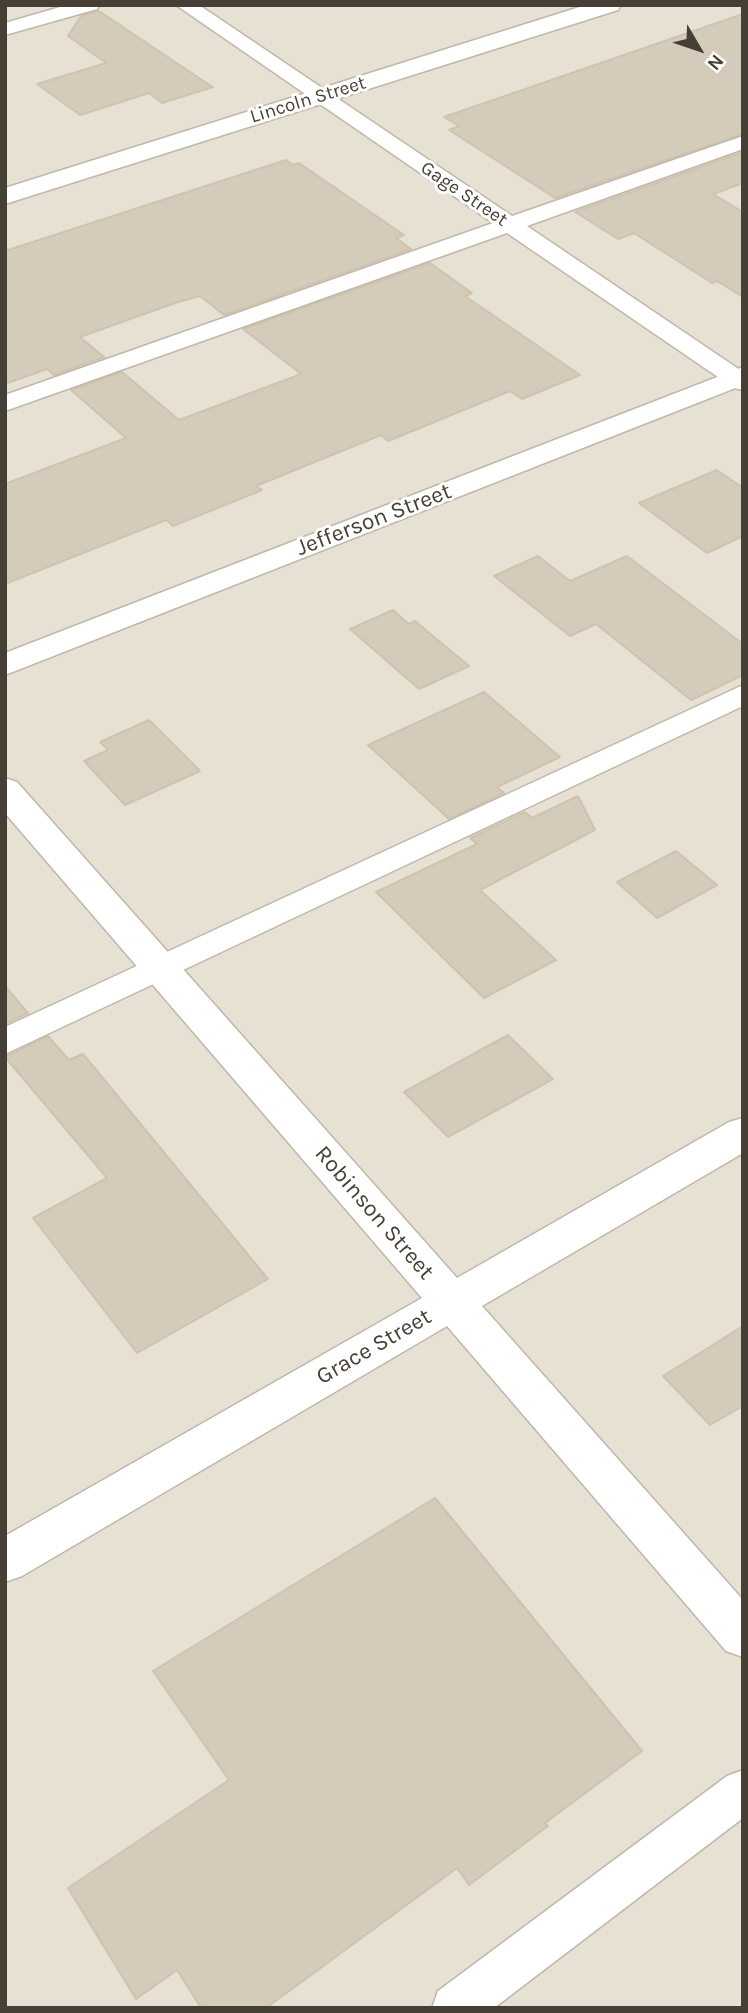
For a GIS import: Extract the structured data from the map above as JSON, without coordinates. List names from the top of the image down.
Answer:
{
  "streets": {
    "street": [
      "Lincoln Street",
      "Jefferson Street",
      "Robinson Street",
      "Grace Street"
    ],
    "lane": ["Gage Street"]
  },
  "crossings": [
    ["Lincoln Street", "Gage Street"],
    ["Gage Street", "Jefferson Street"],
    ["Robinson Street", "Grace Street"]
  ],
  "north": "bottom right"
}
